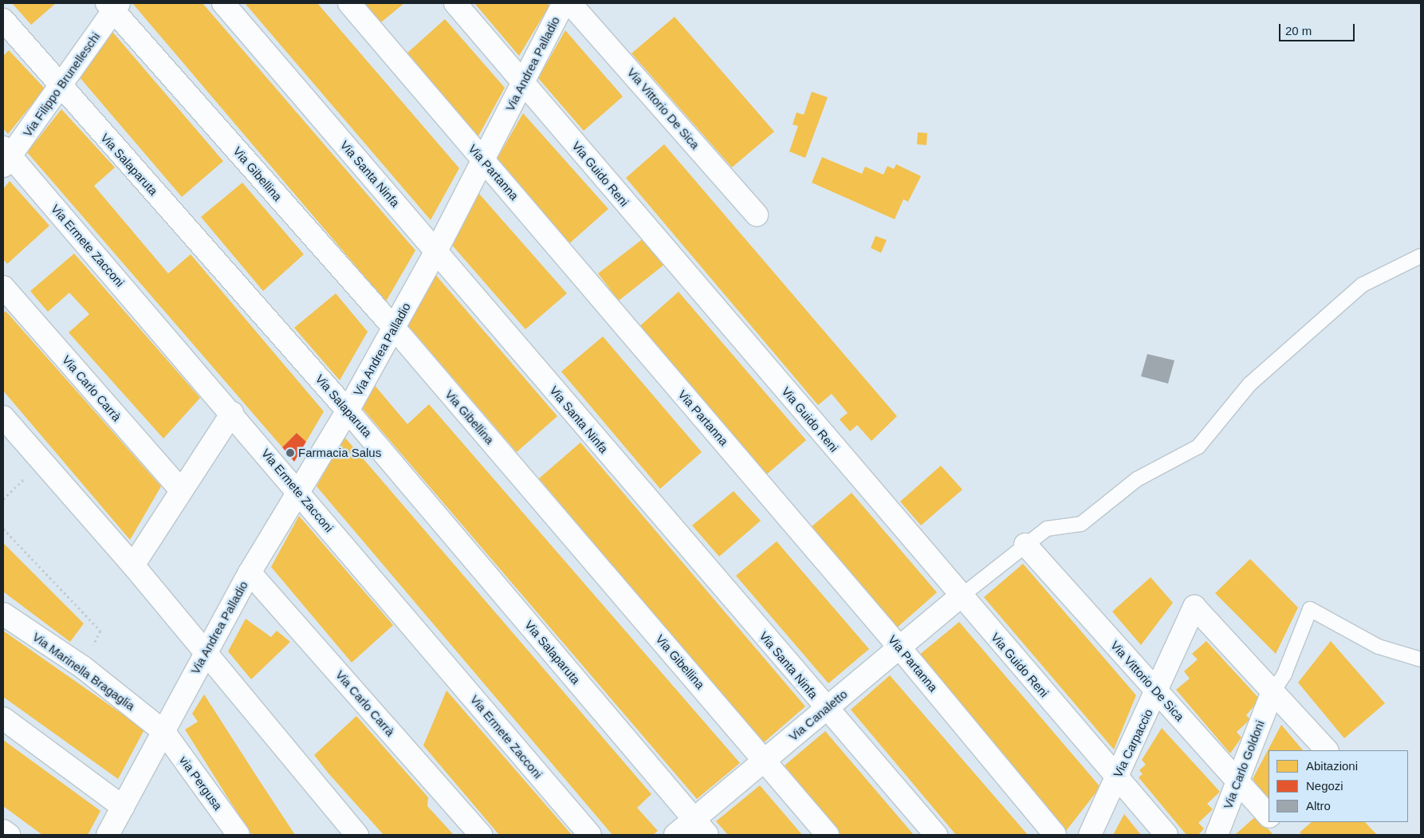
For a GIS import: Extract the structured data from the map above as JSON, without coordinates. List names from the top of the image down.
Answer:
{
  "streets": {
    "street": [
      "Via Andrea Palladio",
      "Via Filippo Brunelleschi",
      "Via Vittorio De Sica",
      "Via Salaparuta",
      "Via Partanna",
      "Via Gibellina",
      "Via Santa Ninfa",
      "Via Guido Reni",
      "Via Ermete Zacconi",
      "Via Carlo Carrà",
      "Via Marinella Bragaglia",
      "Via Canaletto",
      "Via Carpaccio",
      "Via Carlo Goldoni",
      "via Pergusa"
    ]
  },
  "crossings": [
    ["Via Andrea Palladio", "Via Salaparuta"],
    ["Via Andrea Palladio", "Via Partanna"],
    ["Via Andrea Palladio", "Via Gibellina"],
    ["Via Andrea Palladio", "Via Santa Ninfa"],
    ["Via Andrea Palladio", "Via Guido Reni"],
    ["Via Andrea Palladio", "Via Ermete Zacconi"],
    ["Via Andrea Palladio", "Via Carlo Carrà"],
    ["Via Andrea Palladio", "Via Marinella Bragaglia"],
    ["Via Andrea Palladio", "via Pergusa"],
    ["Via Filippo Brunelleschi", "Via Salaparuta"],
    ["Via Filippo Brunelleschi", "Via Gibellina"],
    ["Via Filippo Brunelleschi", "Via Ermete Zacconi"],
    ["Via Vittorio De Sica", "Via Carpaccio"],
    ["Via Vittorio De Sica", "Via Carlo Goldoni"],
    ["Via Salaparuta", "Via Canaletto"],
    ["Via Partanna", "Via Canaletto"],
    ["Via Gibellina", "Via Canaletto"],
    ["Via Santa Ninfa", "Via Canaletto"],
    ["Via Guido Reni", "Via Canaletto"],
    ["Via Guido Reni", "Via Carpaccio"],
    ["Via Marinella Bragaglia", "via Pergusa"],
    ["Via Carpaccio", "Via Carlo Goldoni"]
  ],
  "places": ["Farmacia Salus"],
  "legend": ["Abitazioni", "Negozi", "Altro"],
  "scale_bar": "20 m"
}
